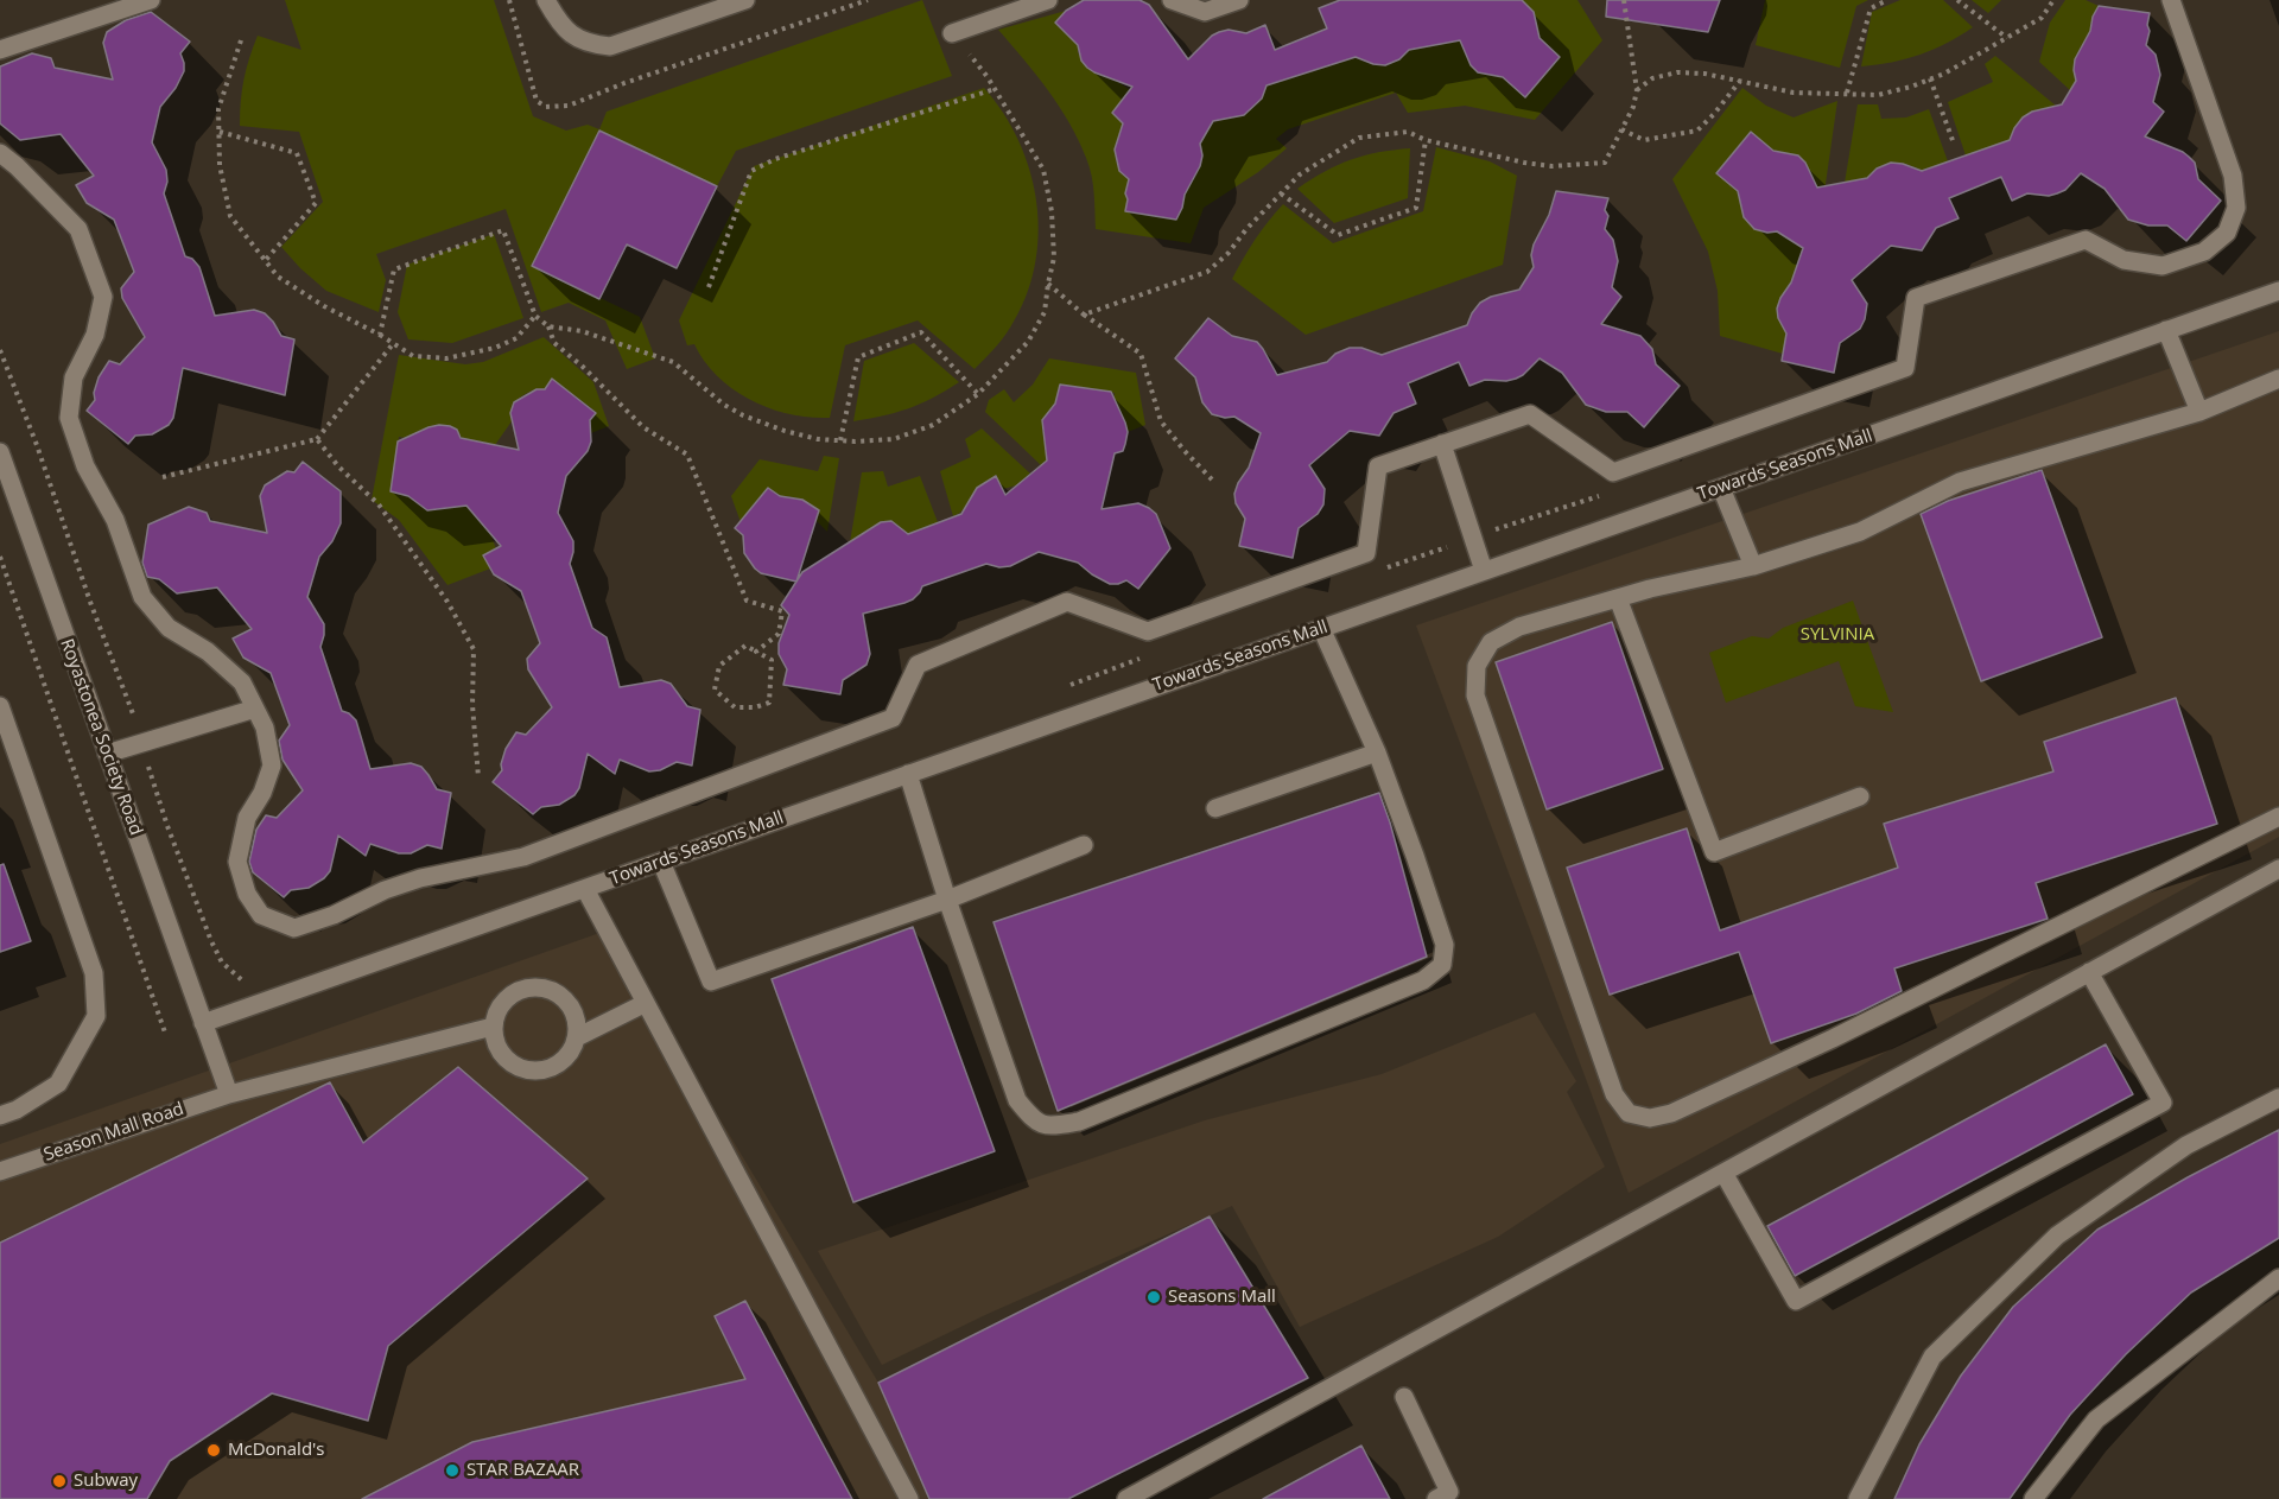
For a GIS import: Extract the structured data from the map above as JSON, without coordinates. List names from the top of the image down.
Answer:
{
  "streets": {
    "street": ["Towards Seasons Mall", "Royastonea Society Road", "Season Mall Road"]
  },
  "crossings": [
    ["Towards Seasons Mall", "Royastonea Society Road"],
    ["Royastonea Society Road", "Season Mall Road"]
  ],
  "parks": ["SYLVINIA"],
  "places": [
    "Seasons Mall",
    "McDonald's",
    "STAR BAZAAR",
    "Subway"
  ]
}
